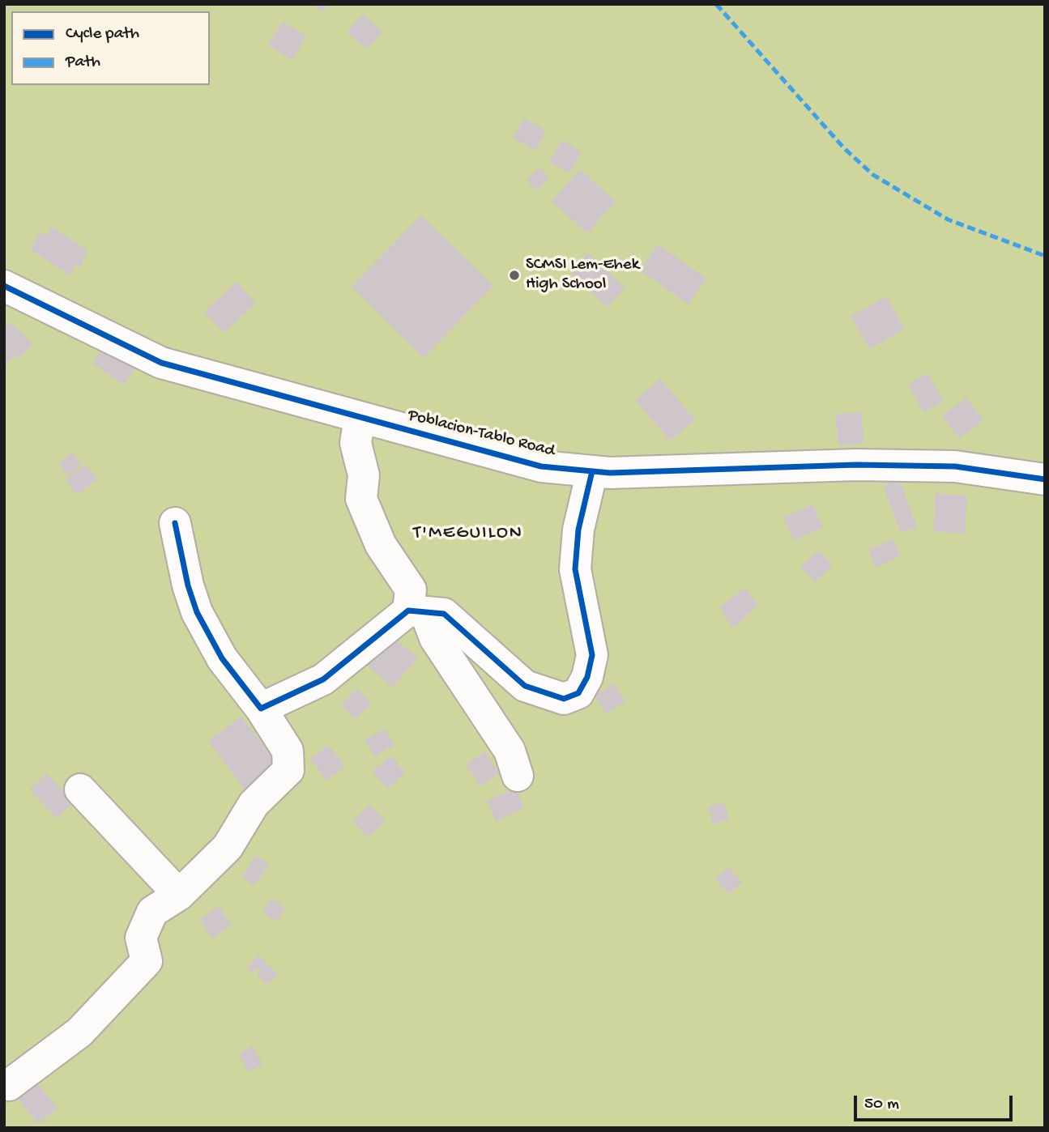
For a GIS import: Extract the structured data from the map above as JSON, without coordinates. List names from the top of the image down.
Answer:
{
  "streets": {
    "street": ["Poblacion-Tablo Road"]
  },
  "districts": ["T'MEGUILON"],
  "places": ["SCMSI Lem-Ehek High School"],
  "legend": ["Cycle path", "Path"],
  "scale_bar": "50 m"
}
